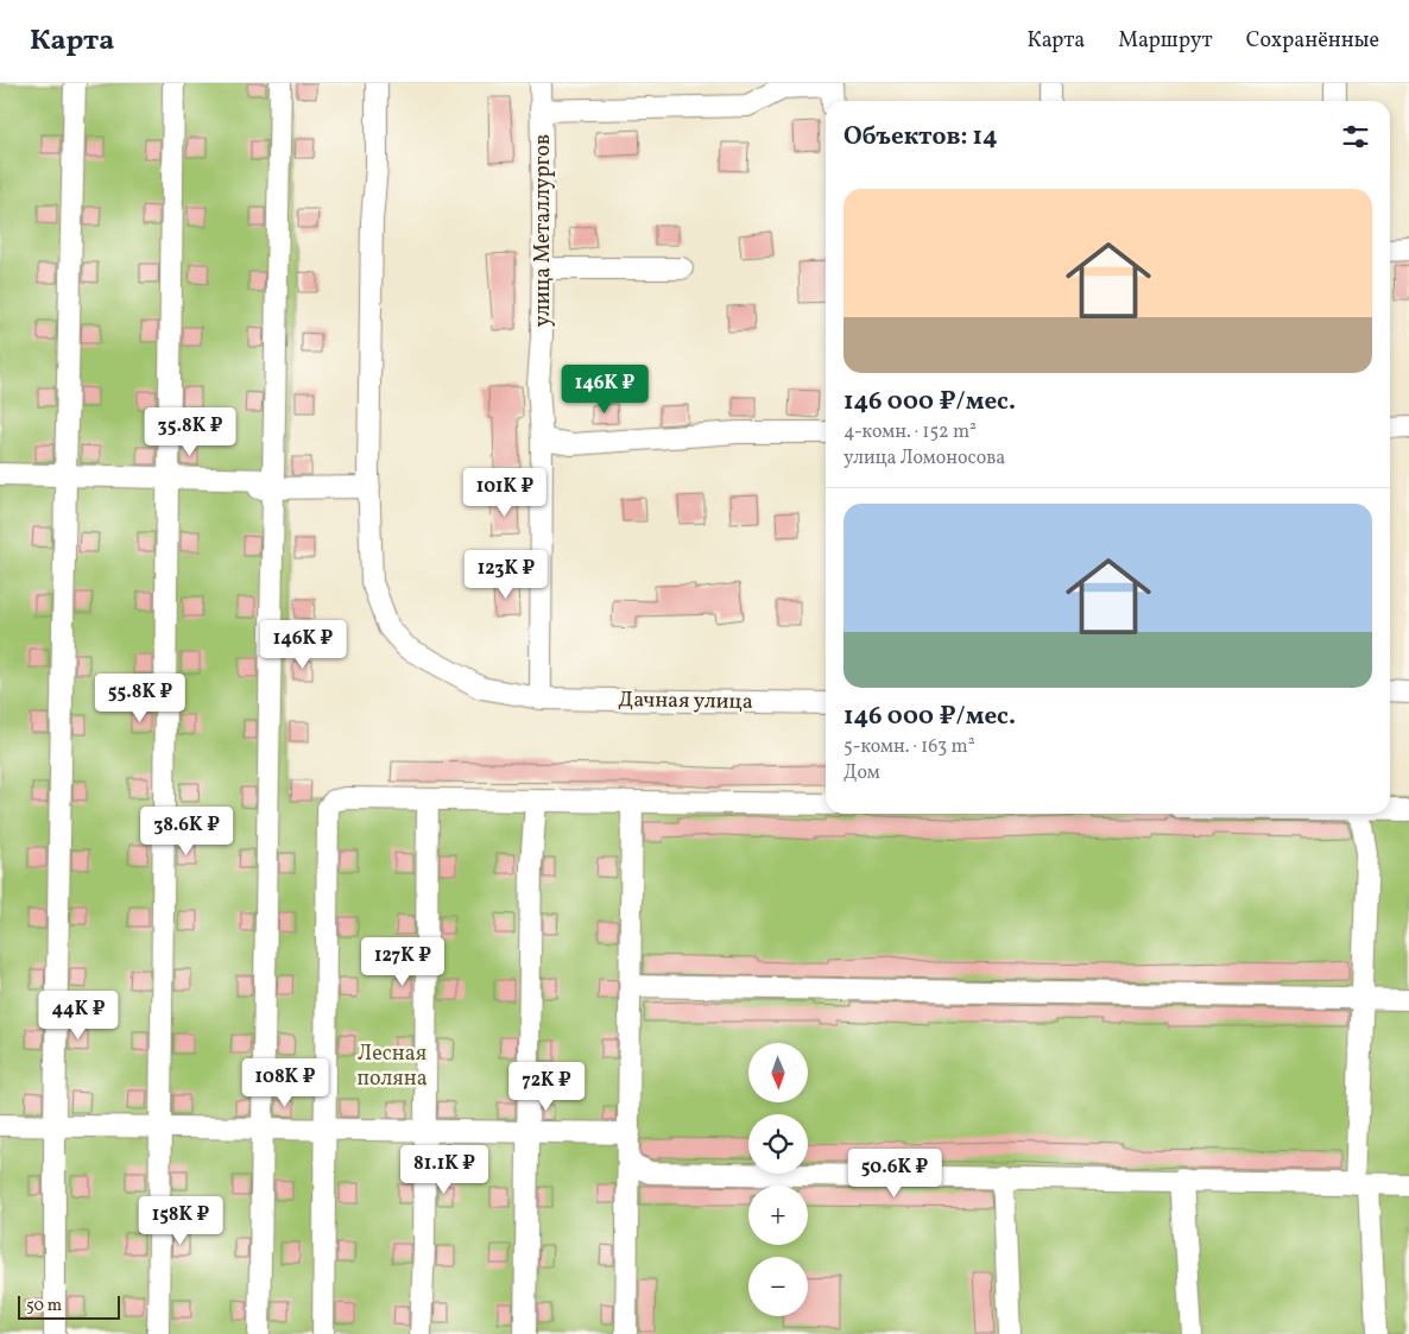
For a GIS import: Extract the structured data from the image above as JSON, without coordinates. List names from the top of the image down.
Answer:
{
  "streets": {
    "street": ["улица Металлургов", "Дачная улица"]
  },
  "crossings": [
    ["улица Металлургов", "Дачная улица"]
  ],
  "parks": ["Лесная поляна"],
  "scale_bar": "50 m",
  "north": "bottom",
  "page": {
    "header": "Карта",
    "nav": ["Карта", "Маршрут", "Сохранённые"],
    "heading": "Объектов: 14",
    "list": [
      {
        "name": "146 000 ₽/мес.",
        "note": "4-комн. · 152 m² · улица Ломоносова"
      },
      {
        "name": "146 000 ₽/мес.",
        "note": "5-комн. · 163 m² · Дом"
      }
    ],
    "price": [
      "146K ₽",
      "35.8K ₽",
      "101K ₽",
      "123K ₽",
      "146K ₽",
      "55.8K ₽",
      "38.6K ₽",
      "127K ₽",
      "44K ₽",
      "108K ₽",
      "72K ₽",
      "81.1K ₽",
      "50.6K ₽",
      "158K ₽"
    ],
    "map_buttons": ["+", "−"],
    "scale": "50 m"
  }
}
